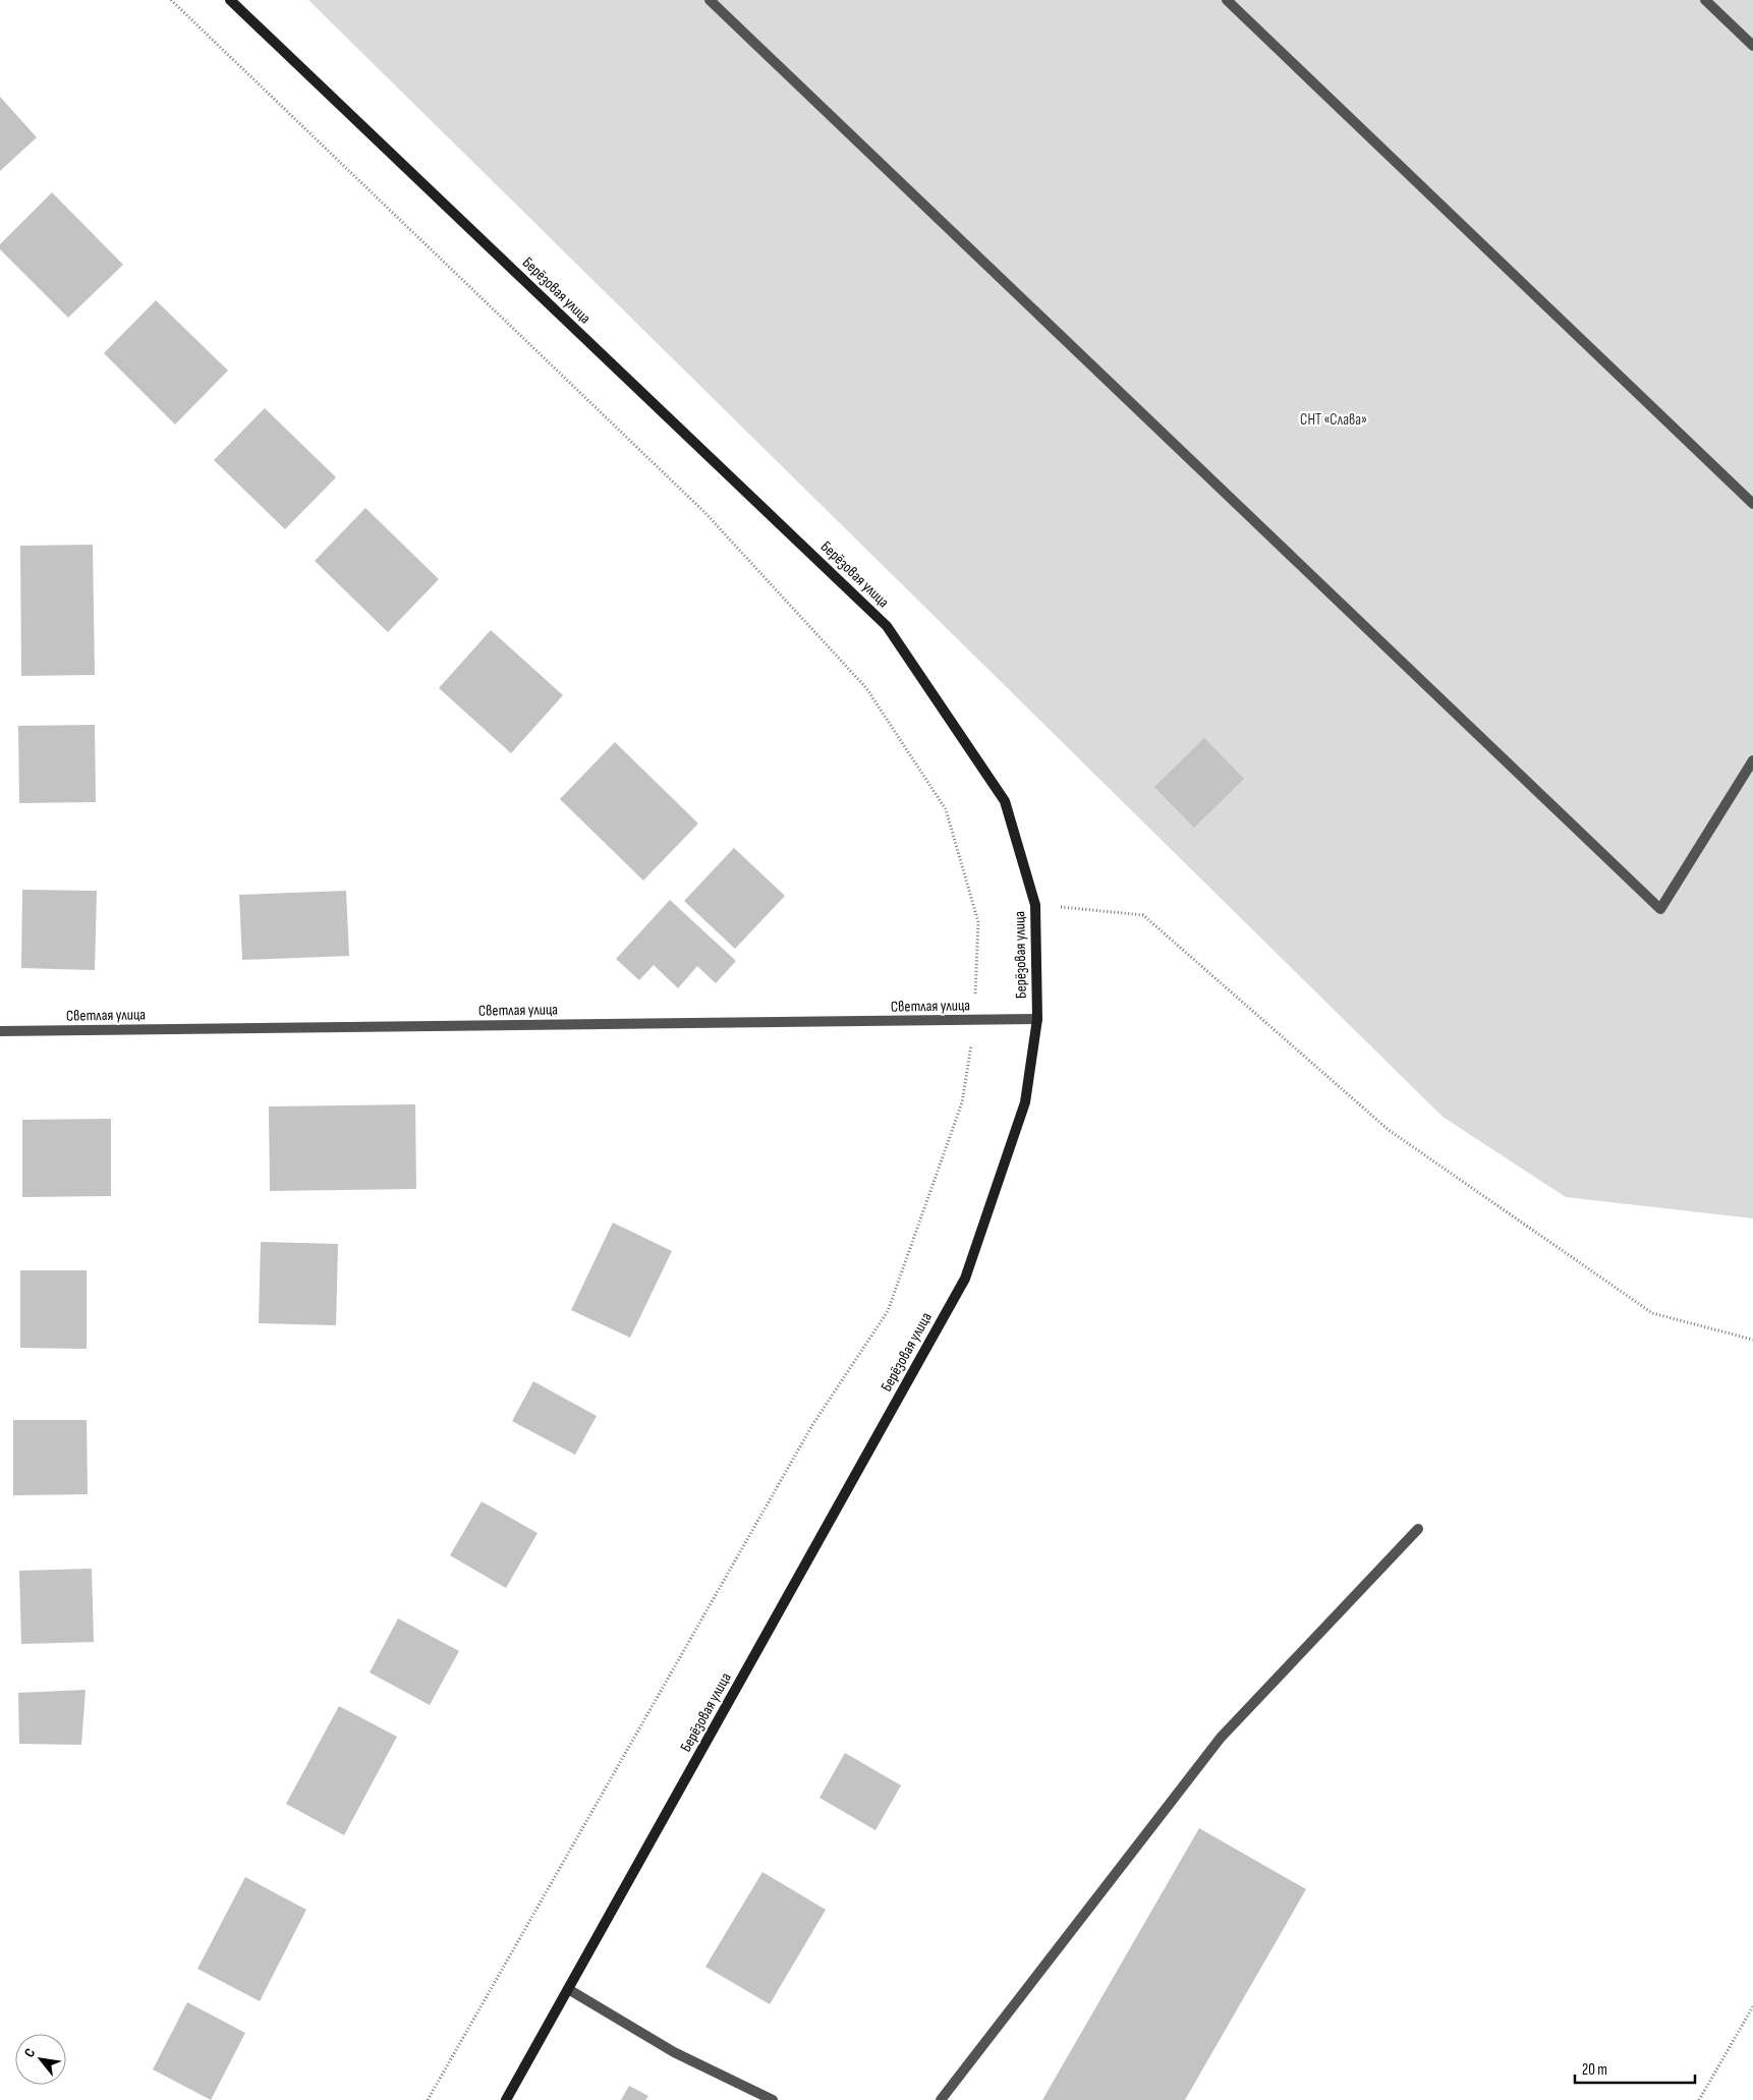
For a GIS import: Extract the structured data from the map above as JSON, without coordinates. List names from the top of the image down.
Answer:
{
  "streets": {
    "main road": ["Берёзовая улица"],
    "street": ["Светлая улица"]
  },
  "crossings": [
    ["Берёзовая улица", "Светлая улица"]
  ],
  "parks": ["СНТ «Слава»"],
  "scale_bar": "20 m",
  "north": "top left"
}
